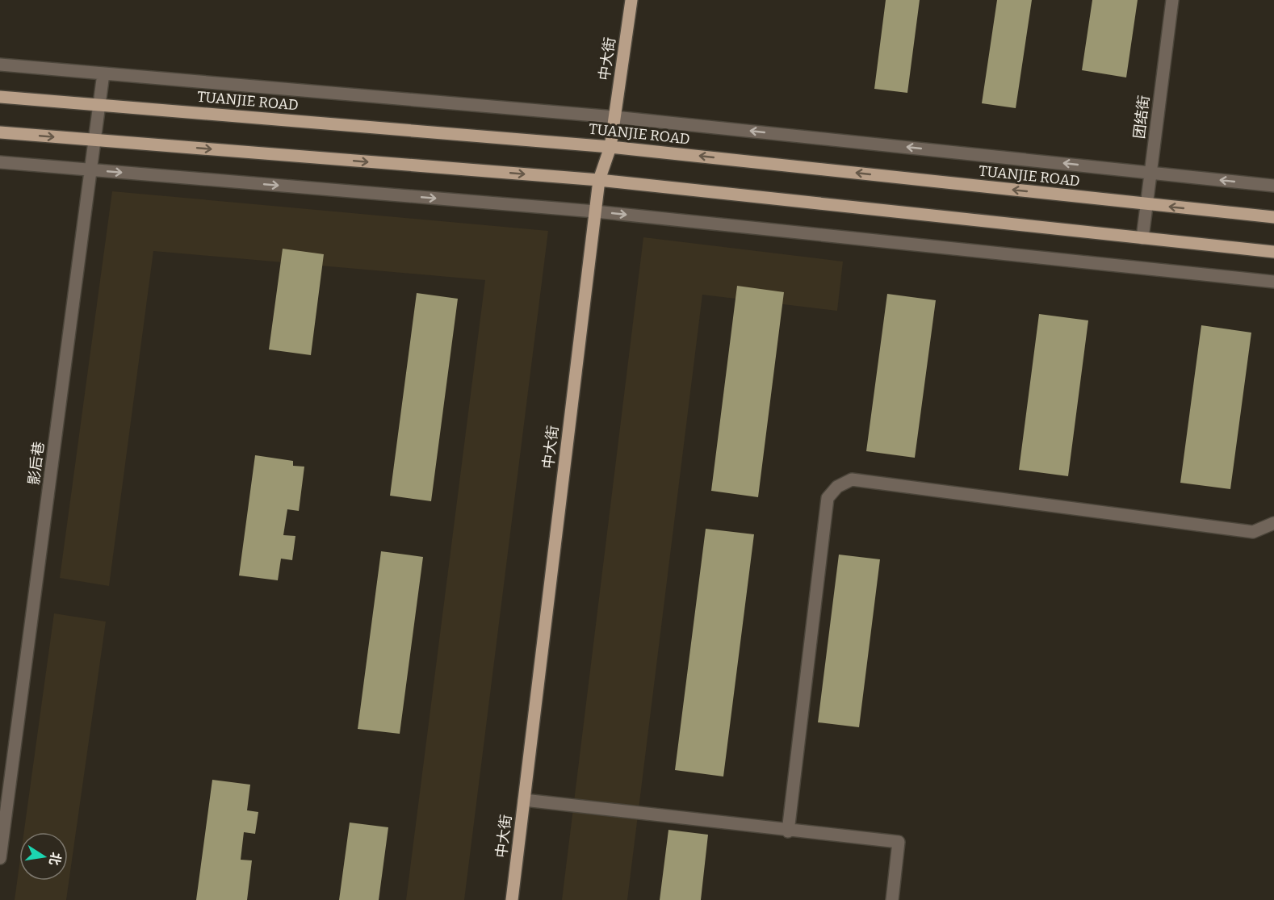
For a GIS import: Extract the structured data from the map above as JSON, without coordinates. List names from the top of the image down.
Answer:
{
  "streets": {
    "main road": ["中大街", "TUANJIE ROAD"],
    "street": ["团结街", "影后巷"]
  },
  "crossings": [
    ["中大街", "TUANJIE ROAD"],
    ["TUANJIE ROAD", "团结街"]
  ],
  "north": "right"
}
